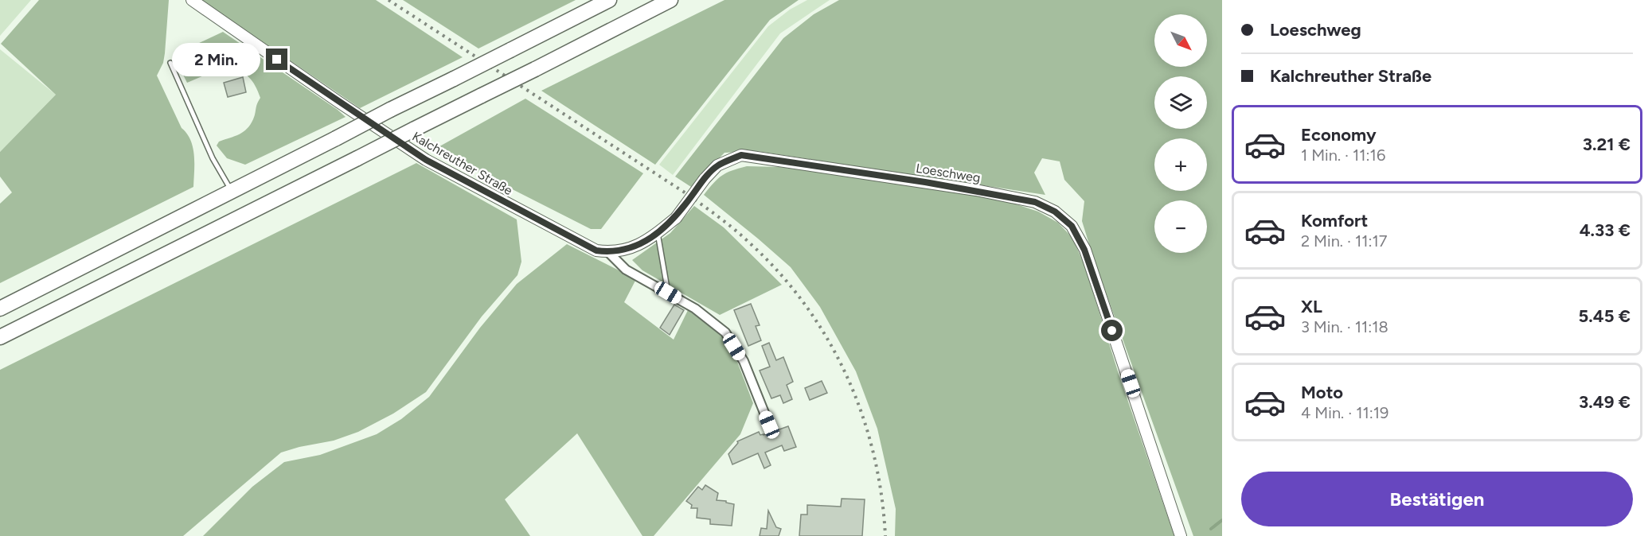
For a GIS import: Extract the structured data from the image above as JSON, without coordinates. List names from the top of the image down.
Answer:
{
  "streets": {
    "street": ["Kalchreuther Straße", "Loeschweg"]
  },
  "crossings": [
    ["Kalchreuther Straße", "Loeschweg"]
  ],
  "north": "bottom right",
  "page": {
    "banner": ["Loeschweg", "Kalchreuther Straße"],
    "map_buttons": ["+", "−"],
    "bubble": "2 Min.",
    "list": [
      {
        "name": "Economy",
        "note": "1 Min. · 11:16",
        "value": "3.21 €"
      },
      {
        "name": "Komfort",
        "note": "2 Min. · 11:17",
        "value": "4.33 €"
      },
      {
        "name": "XL",
        "note": "3 Min. · 11:18",
        "value": "5.45 €"
      },
      {
        "name": "Moto",
        "note": "4 Min. · 11:19",
        "value": "3.49 €"
      }
    ],
    "buttons": "Bestätigen"
  }
}
